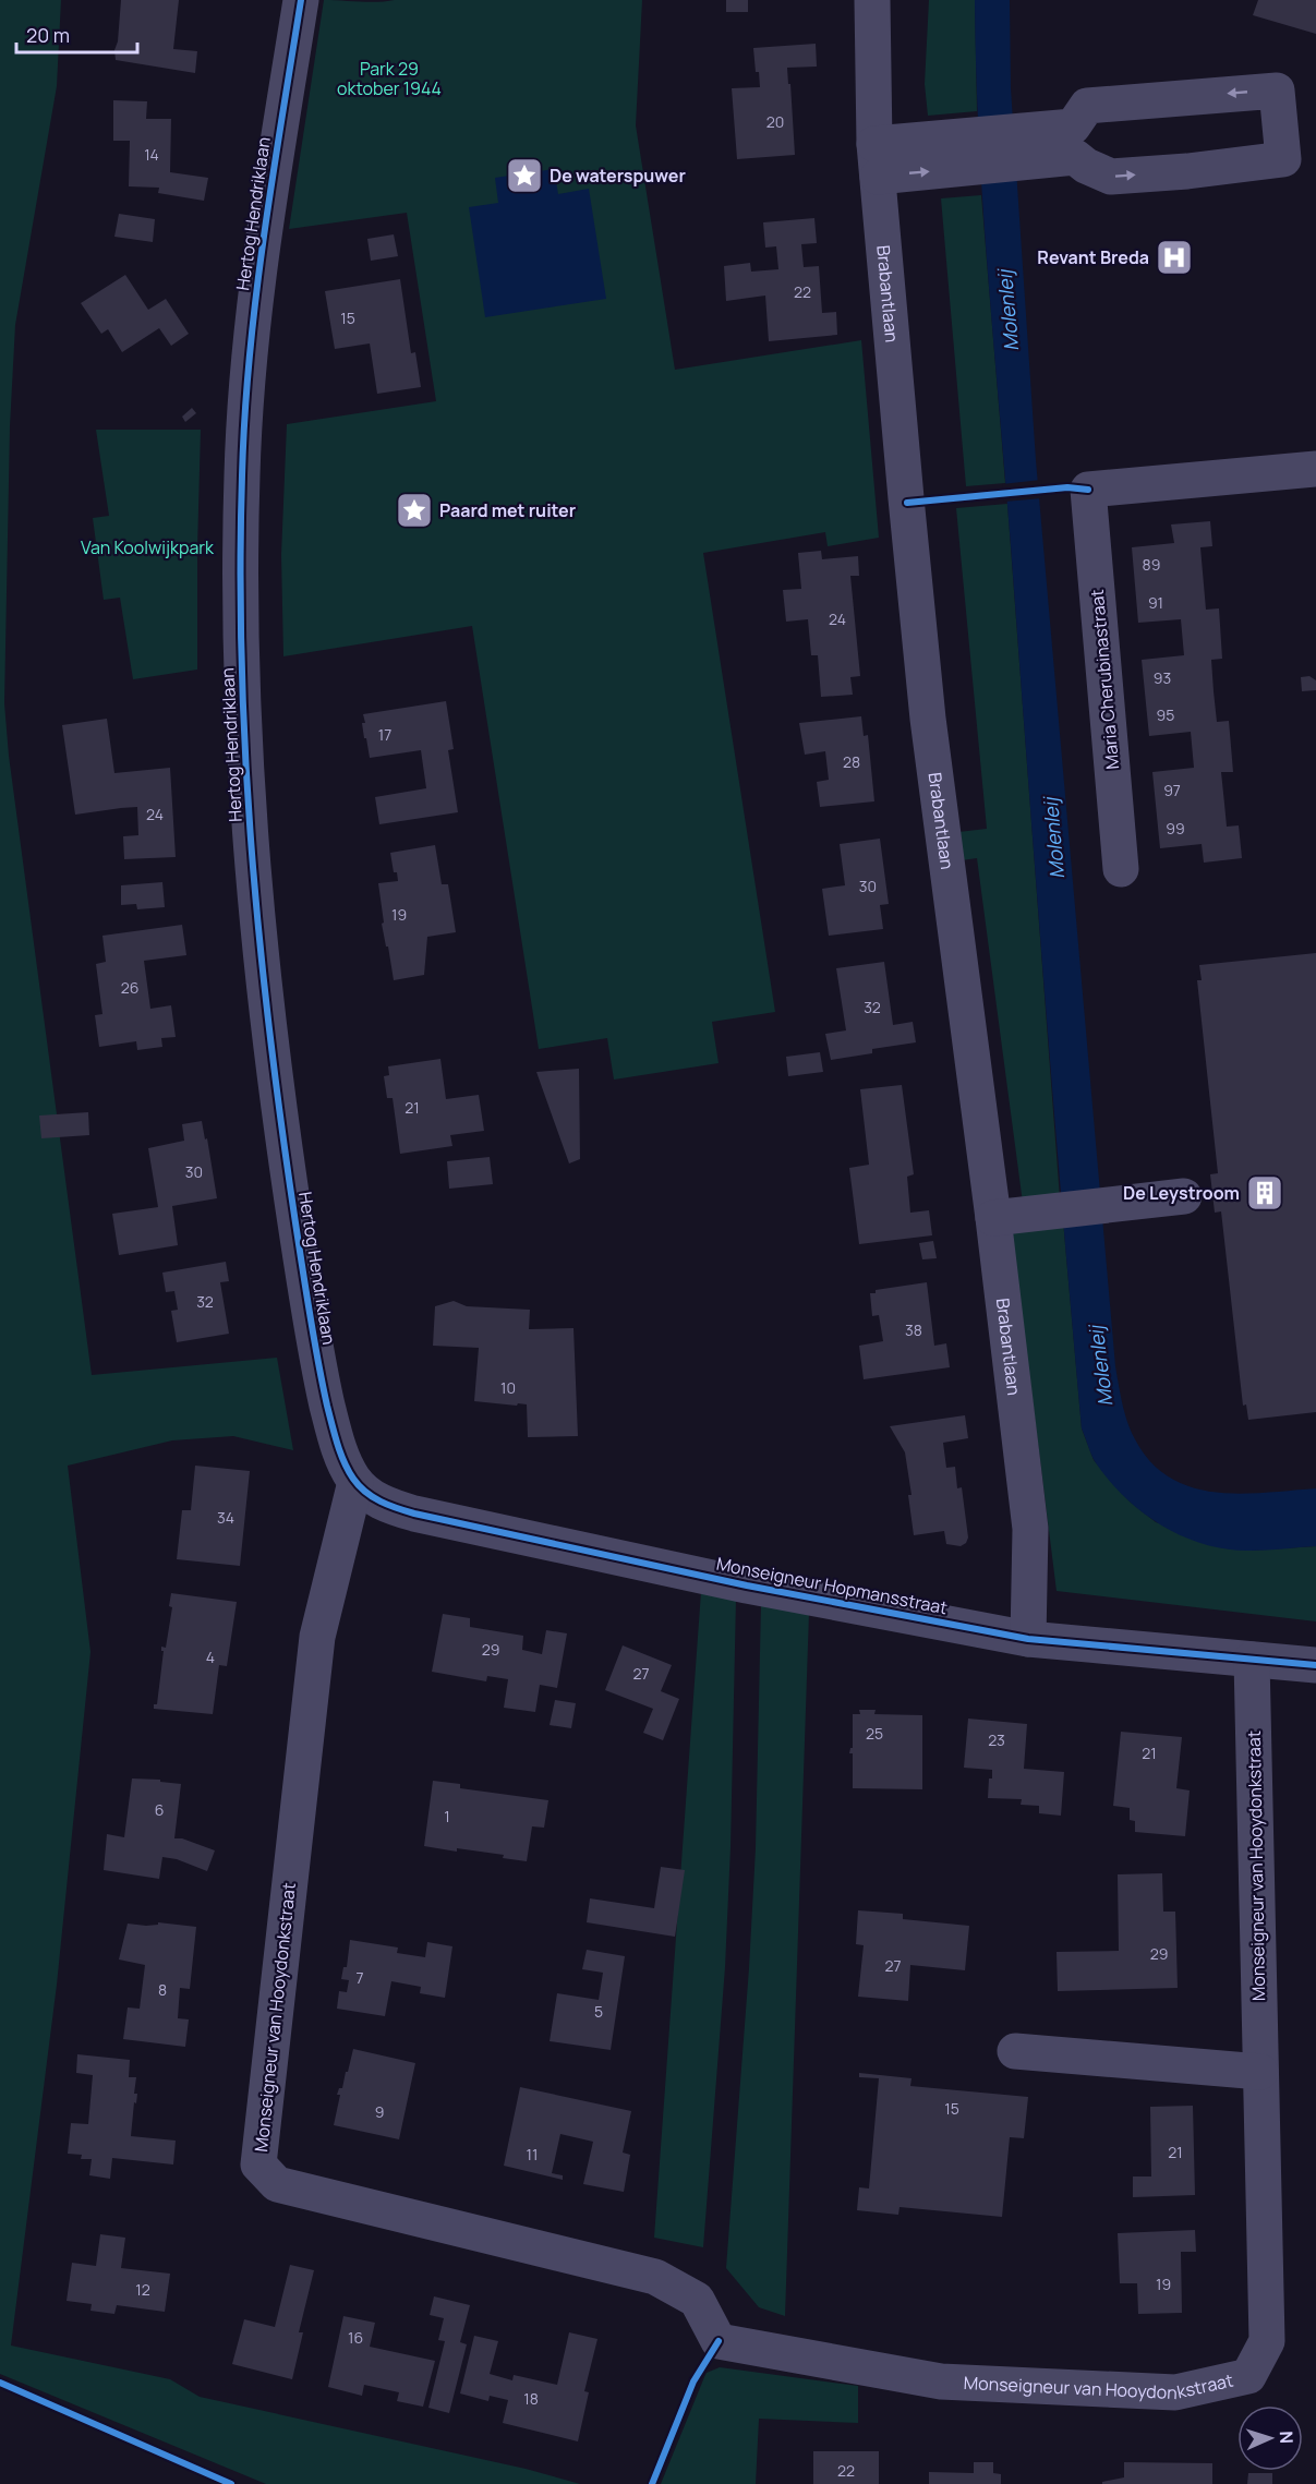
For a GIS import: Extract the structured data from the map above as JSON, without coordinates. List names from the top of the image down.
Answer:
{
  "streets": {
    "street": [
      "Hertog Hendriklaan",
      "Brabantlaan",
      "Maria Cherubinastraat",
      "Monseigneur Hopmansstraat",
      "Monseigneur van Hooydonkstraat"
    ]
  },
  "crossings": [
    ["Hertog Hendriklaan", "Monseigneur Hopmansstraat"],
    ["Hertog Hendriklaan", "Monseigneur van Hooydonkstraat"],
    ["Brabantlaan", "Monseigneur Hopmansstraat"],
    ["Monseigneur Hopmansstraat", "Monseigneur van Hooydonkstraat"]
  ],
  "water": ["Molenleij"],
  "parks": ["Park 29 oktober 1944", "Van Koolwijkpark"],
  "places": {
    "place": ["De waterspuwer", "Paard met ruiter"],
    "hospital": ["Revant Breda"],
    "building": ["De Leystroom"]
  },
  "house_numbers": [
    "20",
    "14",
    "22",
    "15",
    "89",
    "91",
    "24",
    "93",
    "95",
    "17",
    "28",
    "97",
    "24",
    "99",
    "30",
    "19",
    "26",
    "32",
    "21",
    "30",
    "32",
    "38",
    "10",
    "34",
    "29",
    "4",
    "27",
    "25",
    "23",
    "21",
    "6",
    "1",
    "29",
    "27",
    "7",
    "8",
    "5",
    "15",
    "9",
    "21",
    "11",
    "19",
    "12",
    "16",
    "18",
    "22"
  ],
  "scale_bar": "20 m",
  "north": "right"
}
